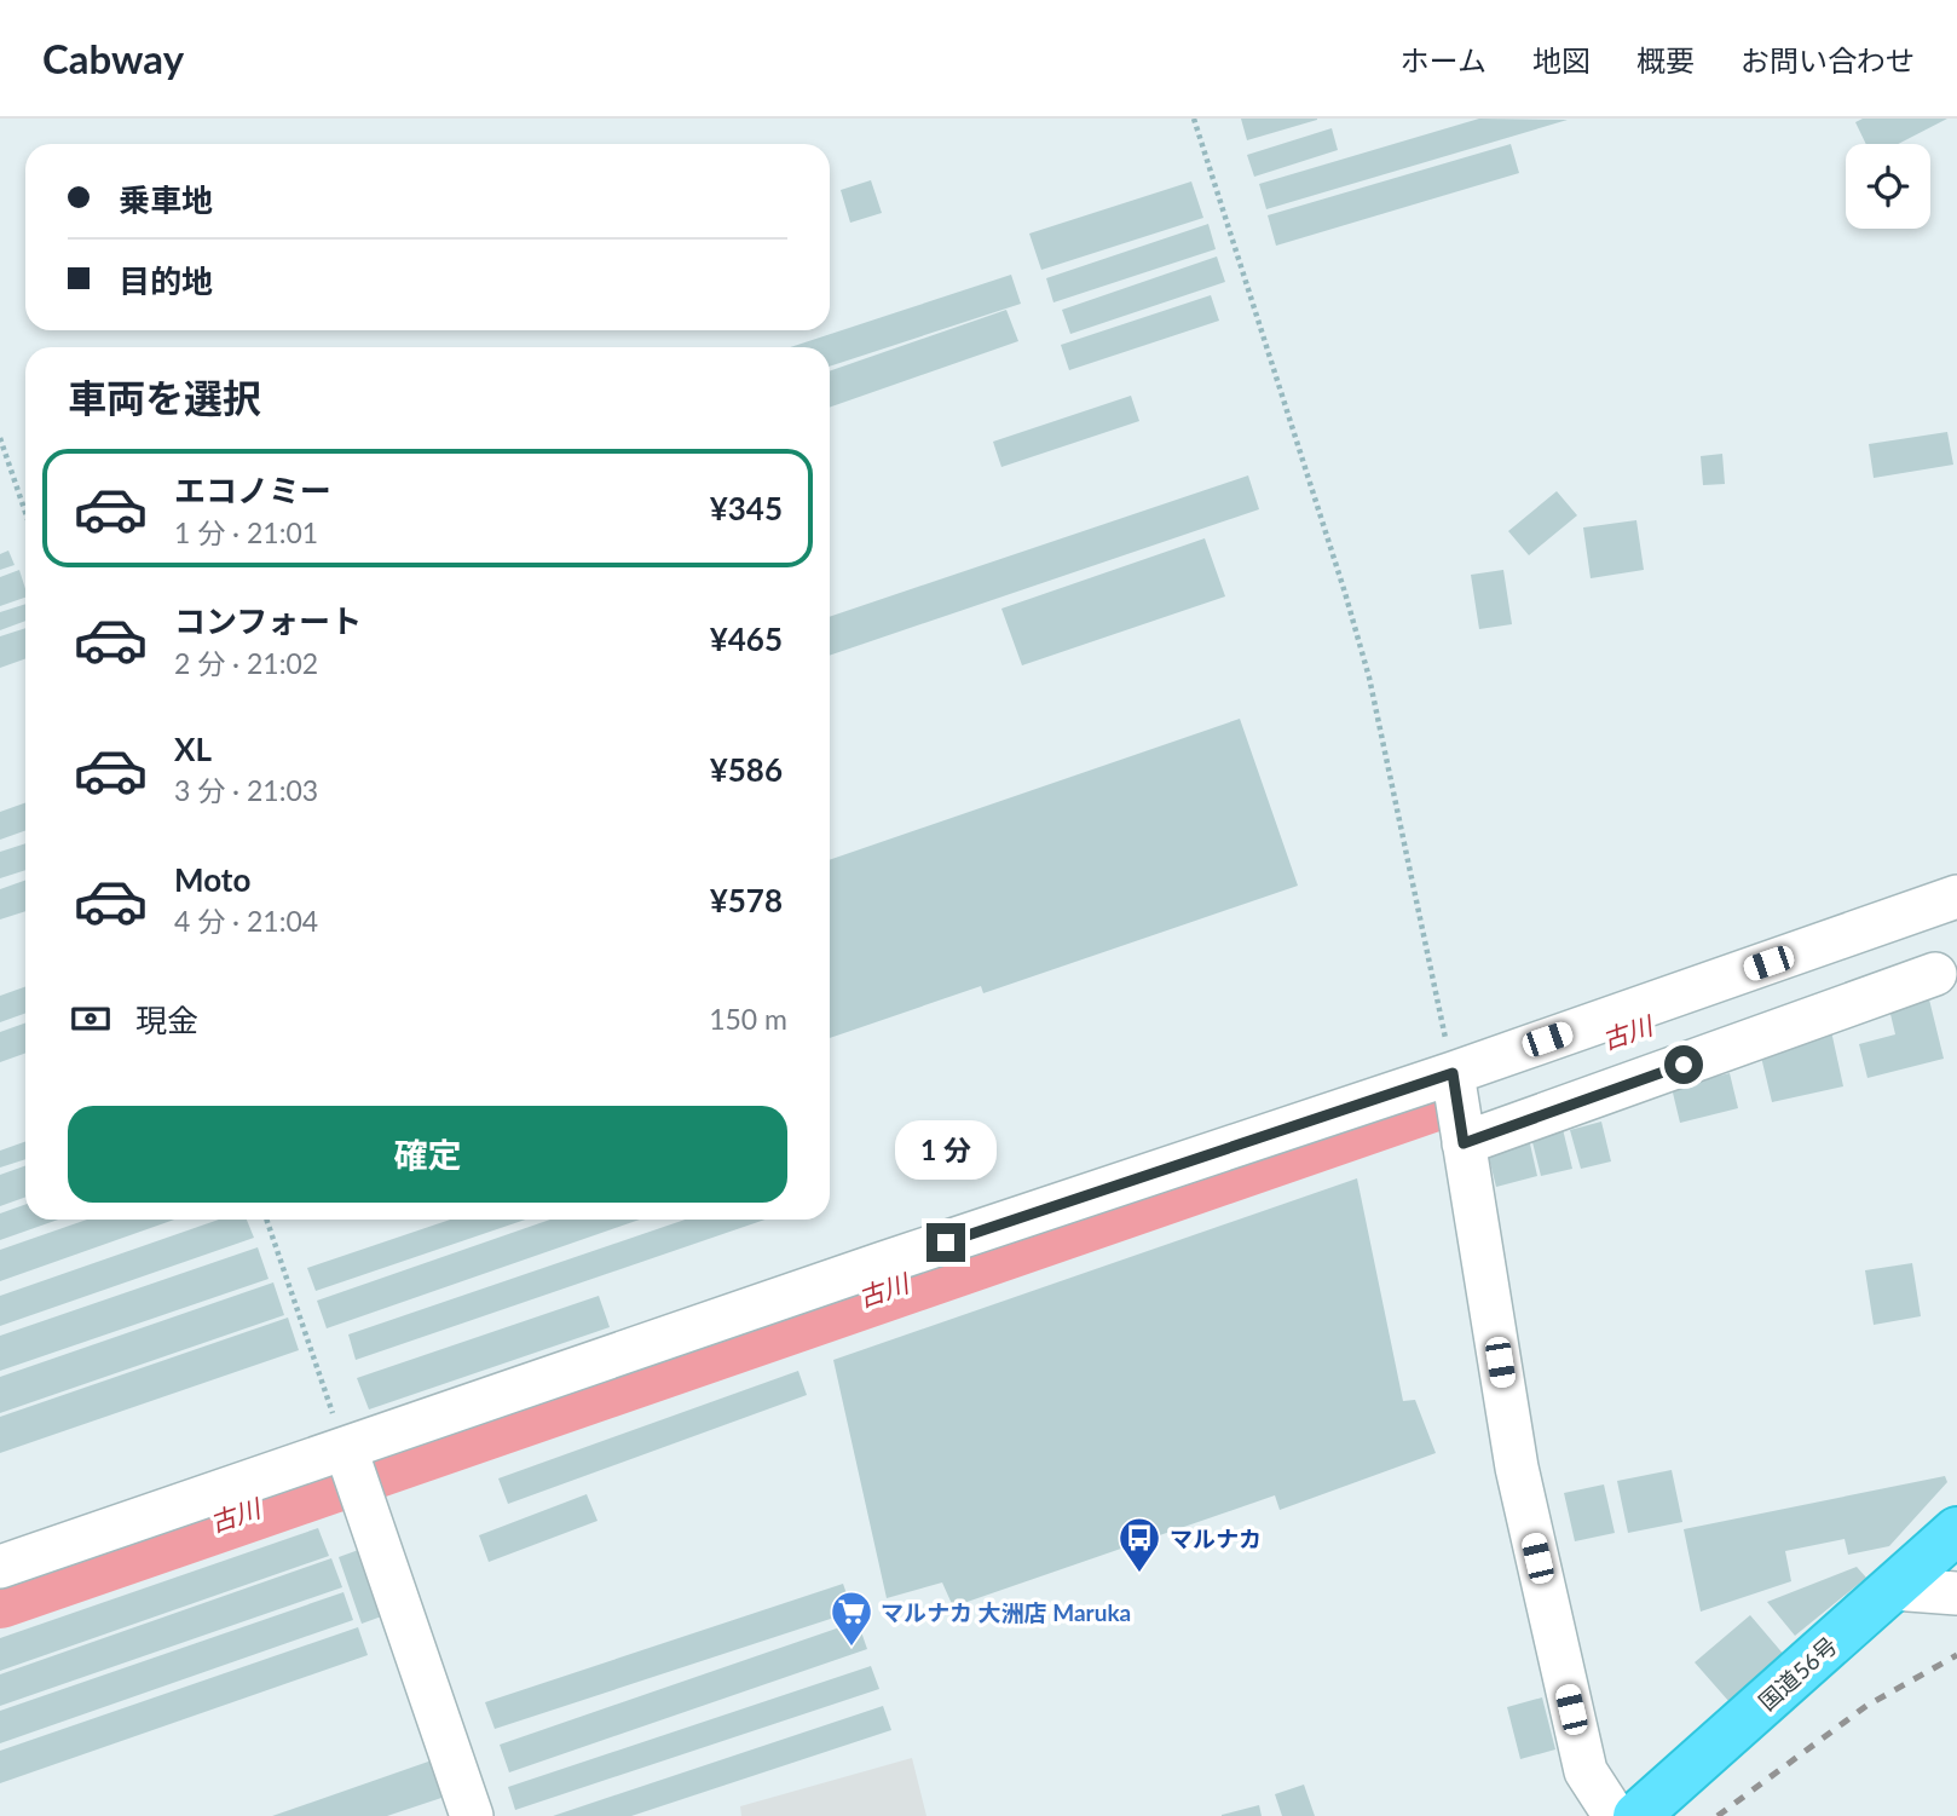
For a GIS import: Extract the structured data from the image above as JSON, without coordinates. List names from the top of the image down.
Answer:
{
  "streets": {
    "highway": ["国道56号"]
  },
  "water": ["古川"],
  "places": {
    "bus stop": ["マルナカ"],
    "supermarket": ["マルナカ 大洲店 Maruka"]
  },
  "page": {
    "header": "Cabway",
    "nav": [
      "ホーム",
      "地図",
      "概要",
      "お問い合わせ"
    ],
    "banner": ["乗車地", "目的地"],
    "heading": "車両を選択",
    "list": [
      {
        "name": "エコノミー",
        "note": "1 分 · 21:01",
        "value": "¥345"
      },
      {
        "name": "コンフォート",
        "note": "2 分 · 21:02",
        "value": "¥465"
      },
      {
        "name": "XL",
        "note": "3 分 · 21:03",
        "value": "¥586"
      },
      {
        "name": "Moto",
        "note": "4 分 · 21:04",
        "value": "¥578"
      }
    ],
    "pay": ["現金", "150 m"],
    "buttons": "確定",
    "bubble": "1 分"
  }
}
